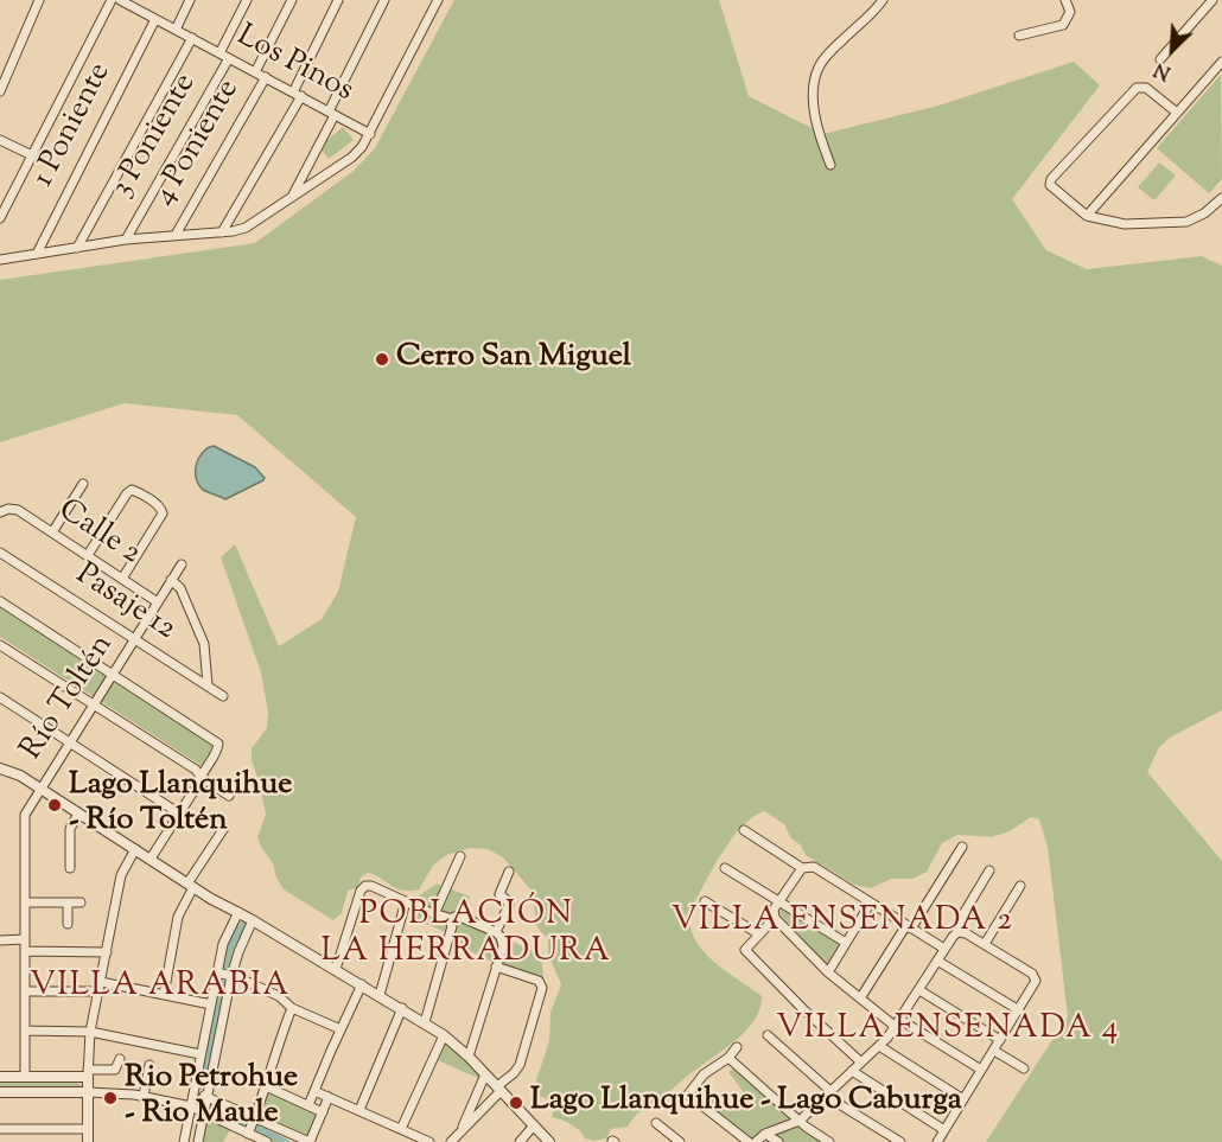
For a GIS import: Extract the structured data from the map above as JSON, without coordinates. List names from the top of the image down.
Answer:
{
  "streets": {
    "street": [
      "Los Pinos",
      "1 Poniente",
      "3 Poniente",
      "4 Poniente",
      "Calle 2",
      "Pasaje 12",
      "Río Toltén"
    ]
  },
  "crossings": [
    ["Los Pinos", "1 Poniente"],
    ["Los Pinos", "3 Poniente"],
    ["Los Pinos", "4 Poniente"],
    ["Calle 2", "Río Toltén"],
    ["Pasaje 12", "Río Toltén"]
  ],
  "districts": [
    "POBLACIÓN LA HERRADURA",
    "VILLA ENSENADA 2",
    "VILLA ARABIA",
    "VILLA ENSENADA 4"
  ],
  "places": [
    "Cerro San Miguel",
    "Lago Llanquihue - Río Toltén",
    "Rio Petrohue - Rio Maule",
    "Lago Llanquihue - Lago Caburga"
  ],
  "north": "bottom left"
}
